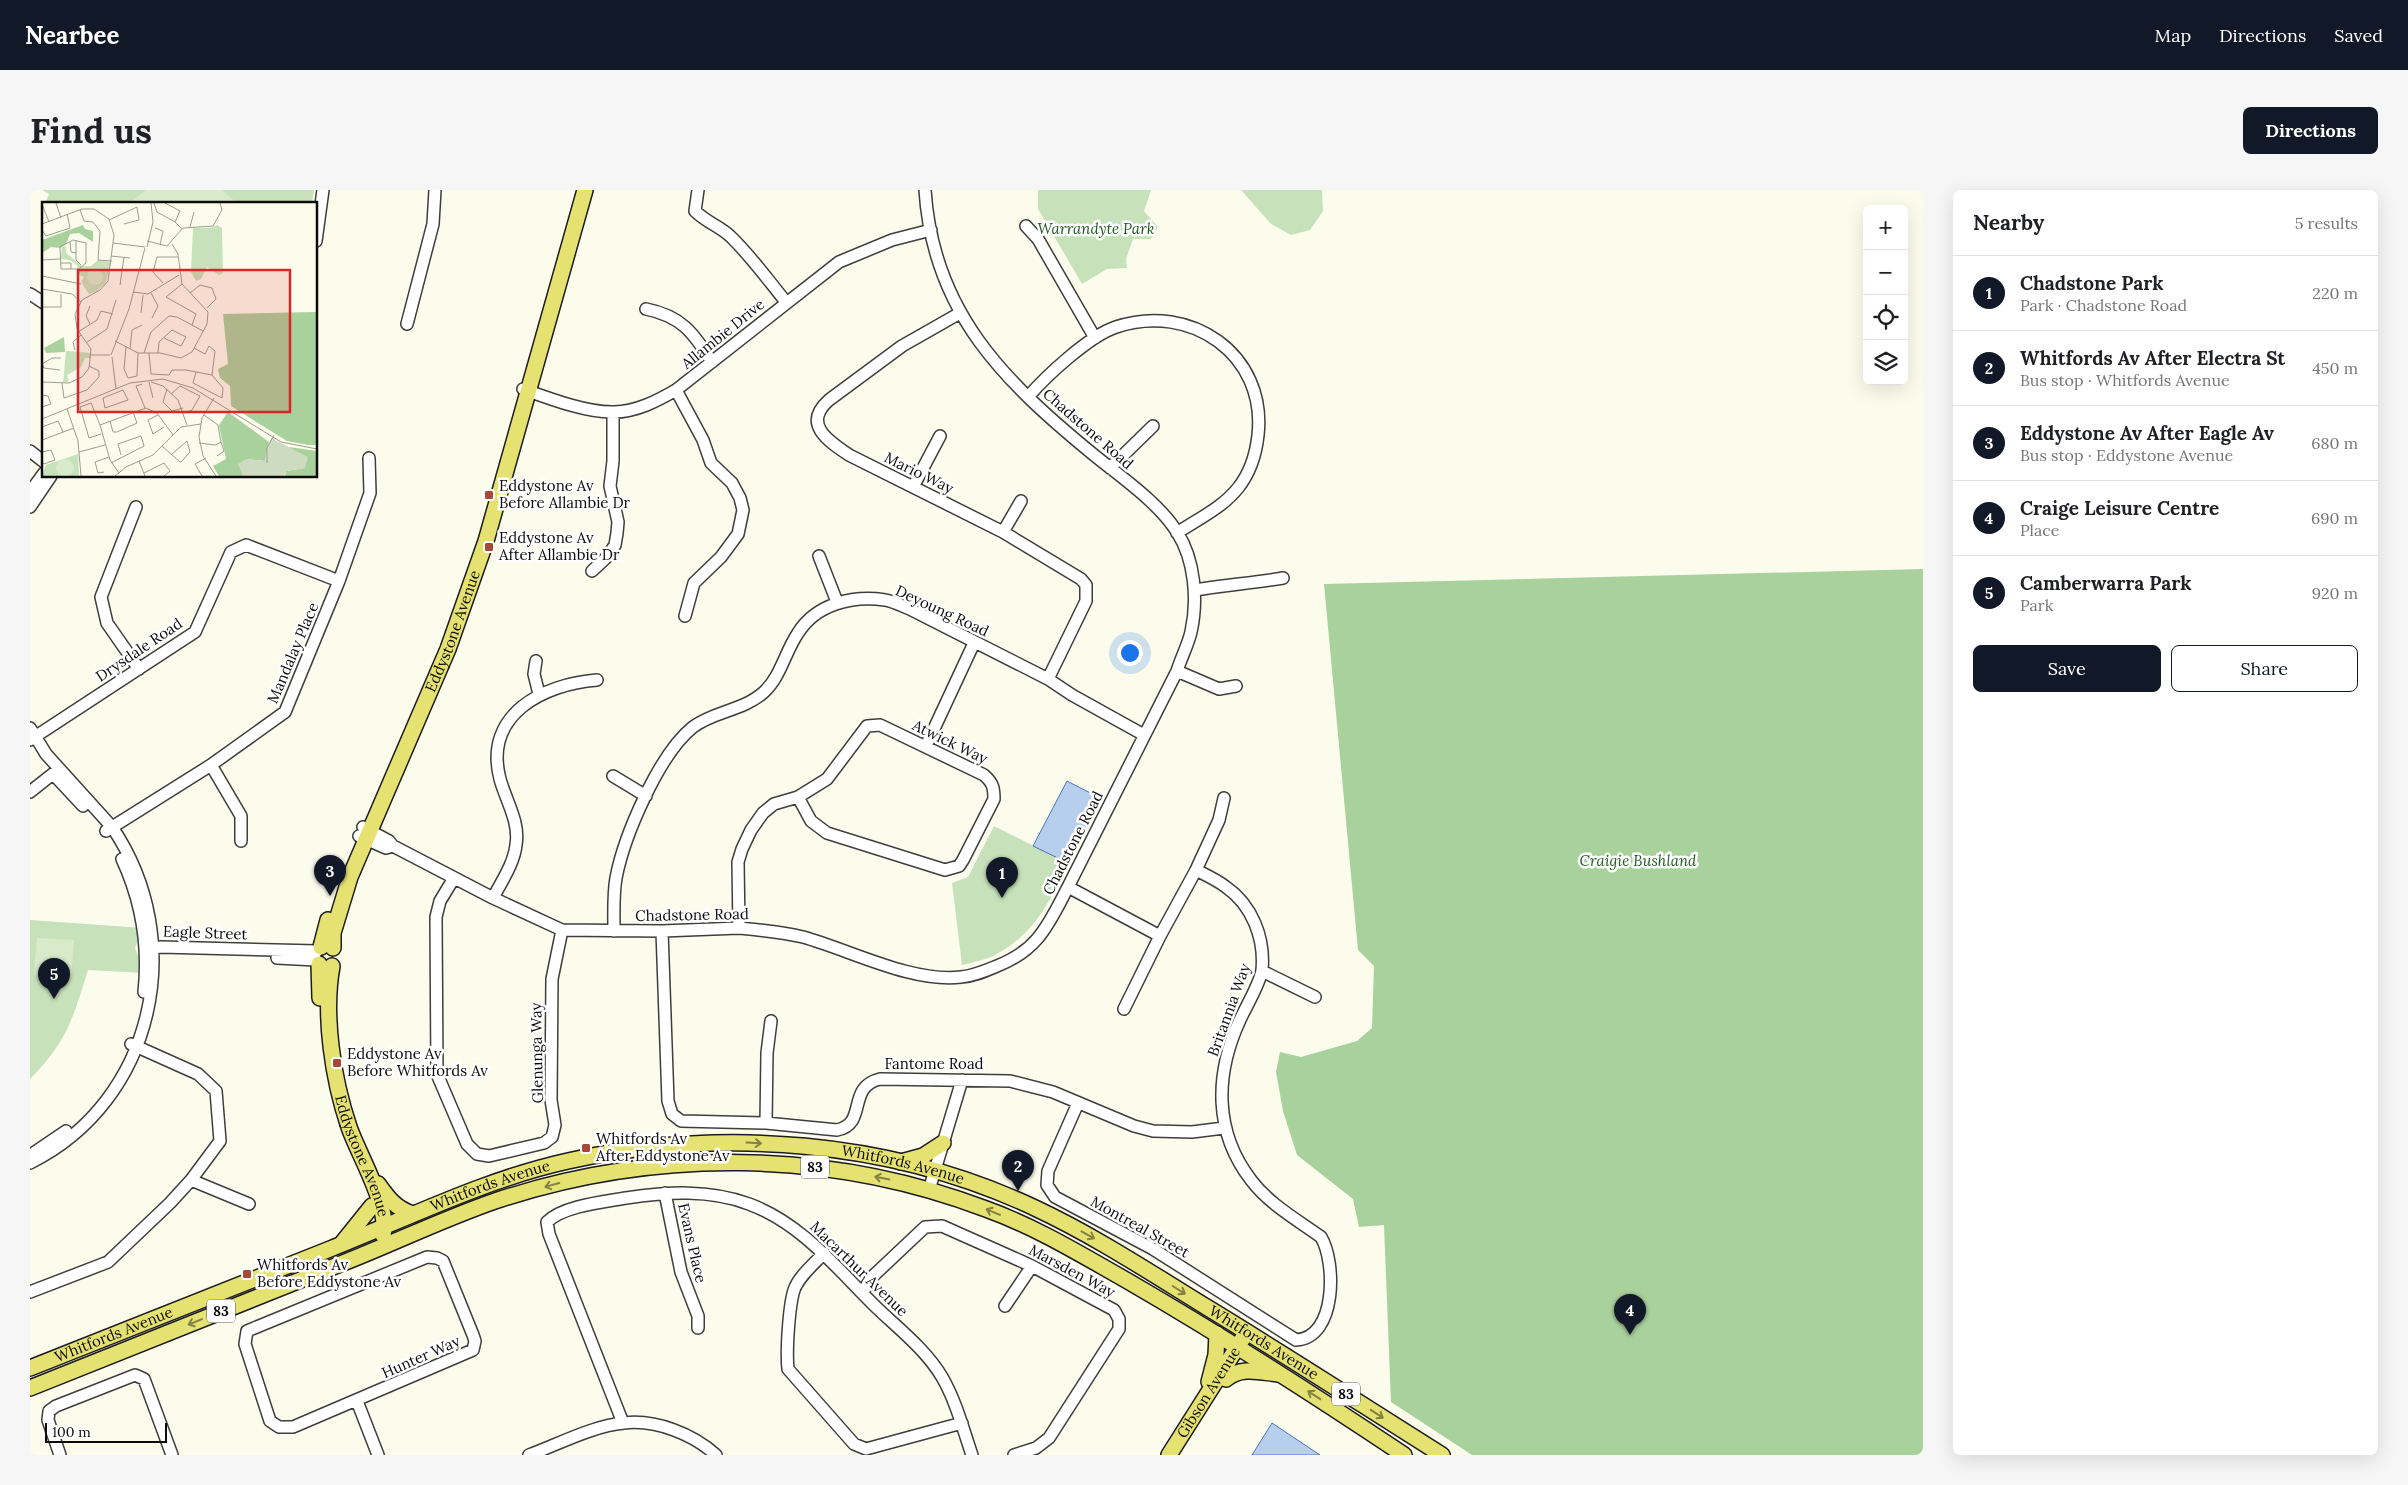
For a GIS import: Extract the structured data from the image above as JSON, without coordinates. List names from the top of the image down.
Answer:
{
  "streets": {
    "main road": [
      "Eddystone Avenue",
      "83",
      "Whitfords Avenue",
      "Gibson Avenue"
    ],
    "street": [
      "Allambie Drive",
      "Chadstone Road",
      "Mario Way",
      "Deyoung Road",
      "Drysdale Road",
      "Mandalay Place",
      "Atwick Way",
      "Eagle Street",
      "Britannia Way",
      "Glenunga Way",
      "Fantome Road",
      "Montreal Street",
      "Evans Place",
      "Macarthur Avenue",
      "Marsden Way",
      "Hunter Way"
    ]
  },
  "crossings": [
    ["Allambie Drive", "Chadstone Road"],
    ["Allambie Drive", "Eddystone Avenue"],
    ["Chadstone Road", "Mario Way"],
    ["Chadstone Road", "Deyoung Road"],
    ["Chadstone Road", "Eddystone Avenue"],
    ["Chadstone Road", "Atwick Way"],
    ["Chadstone Road", "Glenunga Way"],
    ["Chadstone Road", "Fantome Road"],
    ["Mario Way", "Deyoung Road"],
    ["Eddystone Avenue", "Eagle Street"],
    ["Eddystone Avenue", "Whitfords Avenue"],
    ["Drysdale Road", "Mandalay Place"],
    ["Britannia Way", "Fantome Road"],
    ["Britannia Way", "Montreal Street"],
    ["Fantome Road", "Montreal Street"],
    ["Whitfords Avenue", "Gibson Avenue"],
    ["Evans Place", "Macarthur Avenue"],
    ["Macarthur Avenue", "Marsden Way"]
  ],
  "parks": ["Warrandyte Park", "Craigie Bushland"],
  "places": {
    "transit": [
      "Eddystone Av Before Allambie Dr",
      "Eddystone Av After Allambie Dr",
      "Eddystone Av Before Whitfords Av",
      "Whitfords Av After Eddystone Av",
      "Whitfords Av Before Eddystone Av"
    ]
  },
  "scale_bar": "100 m",
  "page": {
    "header": "Nearbee",
    "nav": ["Map", "Directions", "Saved"],
    "buttons": [
      "Directions",
      ["Save", "Share"]
    ],
    "title": "Find us",
    "heading": ["Nearby", "5 results"],
    "map_buttons": ["+", "−"],
    "list": [
      {
        "mark": "1",
        "name": "Chadstone Park",
        "note": "Park · Chadstone Road",
        "value": "220 m"
      },
      {
        "mark": "2",
        "name": "Whitfords Av After Electra St",
        "note": "Bus stop · Whitfords Avenue",
        "value": "450 m"
      },
      {
        "mark": "3",
        "name": "Eddystone Av After Eagle Av",
        "note": "Bus stop · Eddystone Avenue",
        "value": "680 m"
      },
      {
        "mark": "4",
        "name": "Craige Leisure Centre",
        "note": "Place",
        "value": "690 m"
      },
      {
        "mark": "5",
        "name": "Camberwarra Park",
        "note": "Park",
        "value": "920 m"
      }
    ],
    "pins": [
      "3",
      "1",
      "5",
      "2",
      "4"
    ],
    "scale": "100 m"
  }
}
